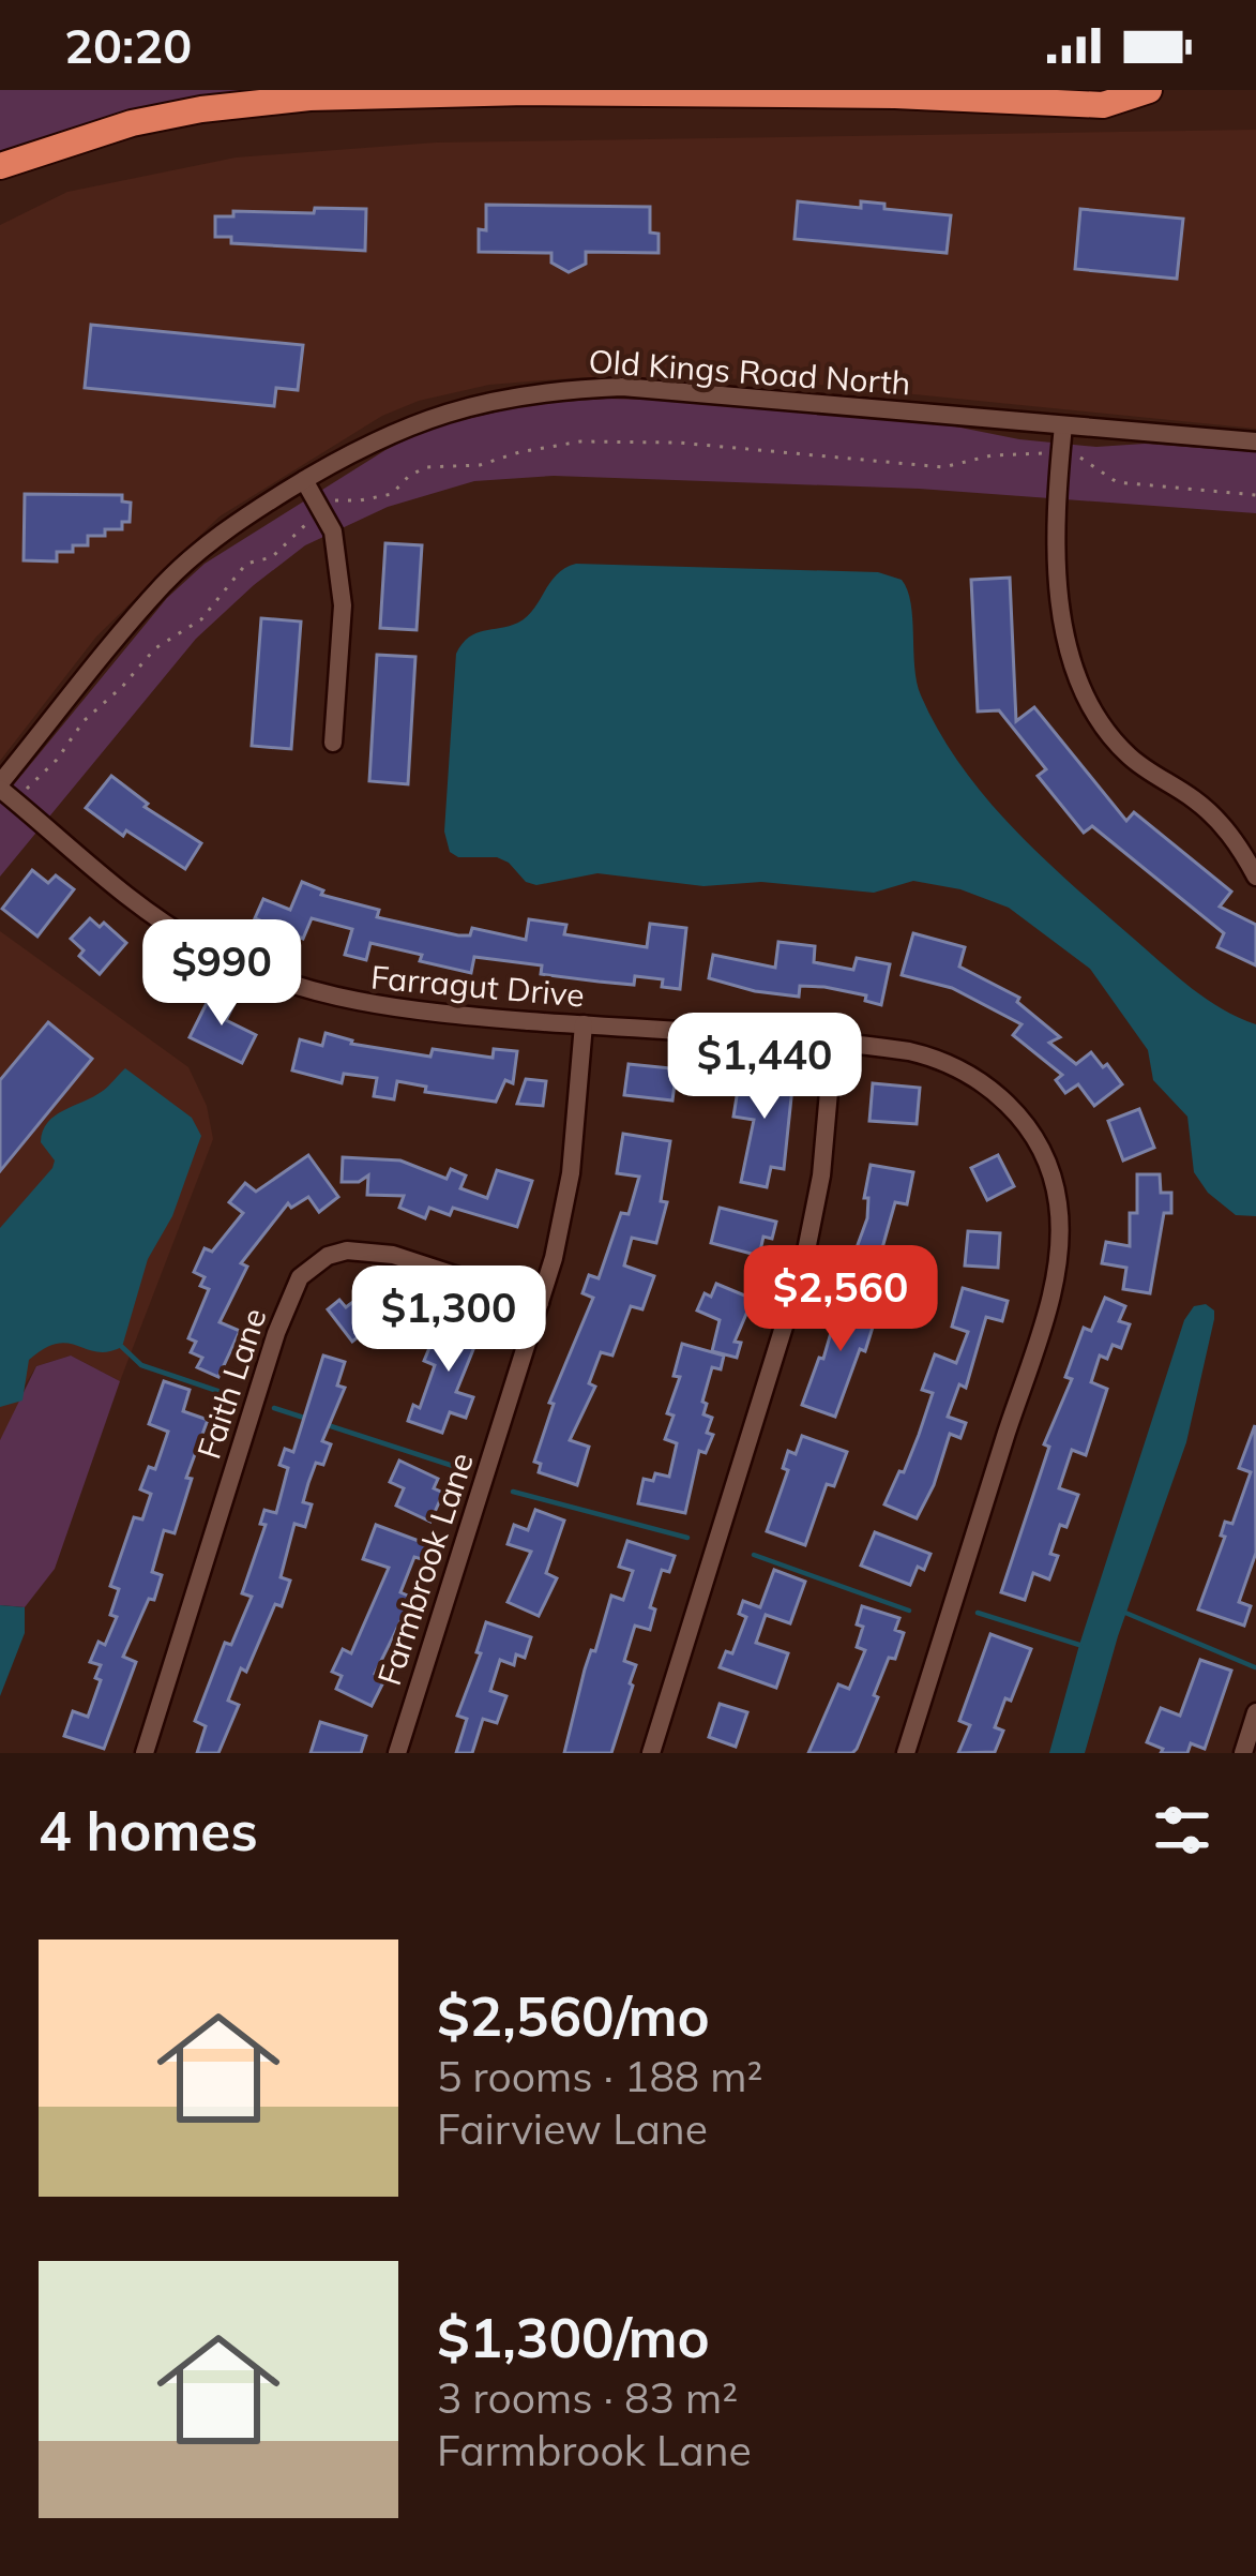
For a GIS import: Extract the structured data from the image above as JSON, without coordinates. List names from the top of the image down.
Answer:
{
  "streets": {
    "street": [
      "Old Kings Road North",
      "Farragut Drive",
      "Faith Lane",
      "Farmbrook Lane"
    ]
  },
  "crossings": [
    ["Old Kings Road North", "Farragut Drive"],
    ["Farragut Drive", "Farmbrook Lane"],
    ["Faith Lane", "Farmbrook Lane"]
  ],
  "page": {
    "status": "20:20",
    "price": [
      "$990",
      "$1,440",
      "$2,560",
      "$1,300"
    ],
    "heading": "4 homes",
    "list": [
      {
        "name": "$2,560/mo",
        "note": "5 rooms · 188 m² · Fairview Lane"
      },
      {
        "name": "$1,300/mo",
        "note": "3 rooms · 83 m² · Farmbrook Lane"
      }
    ]
  }
}
